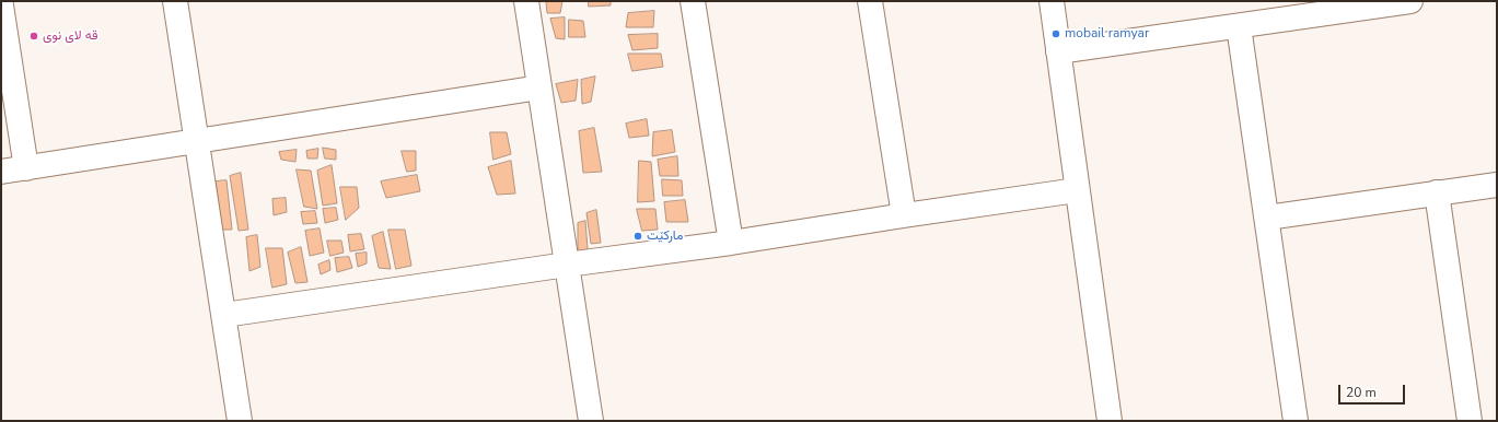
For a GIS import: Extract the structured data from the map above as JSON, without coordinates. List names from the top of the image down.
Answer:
{
  "places": ["mobail ramyar", "قه لای نوی", "مارکێت"],
  "scale_bar": "20 m"
}
